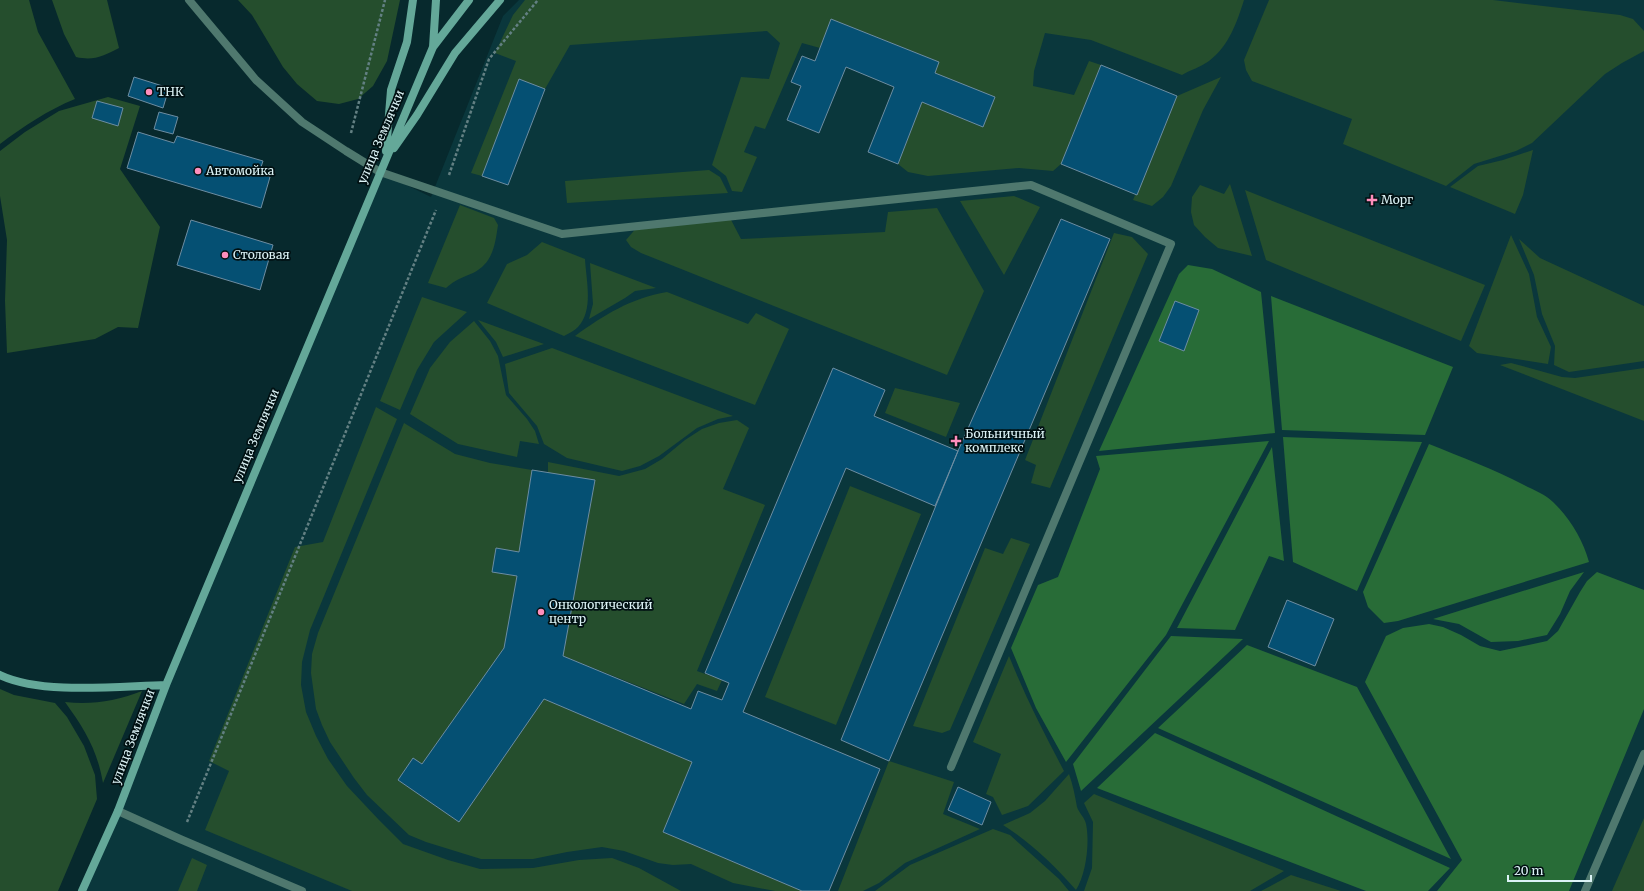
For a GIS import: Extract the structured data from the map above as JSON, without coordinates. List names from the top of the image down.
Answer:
{
  "streets": {
    "main road": ["улица Землячки"]
  },
  "places": {
    "other": [
      "ТНК",
      "Автомойка",
      "Столовая",
      "Онкологический центр"
    ],
    "health": ["Морг", "Больничный комплекс"]
  },
  "scale_bar": "20 m"
}
